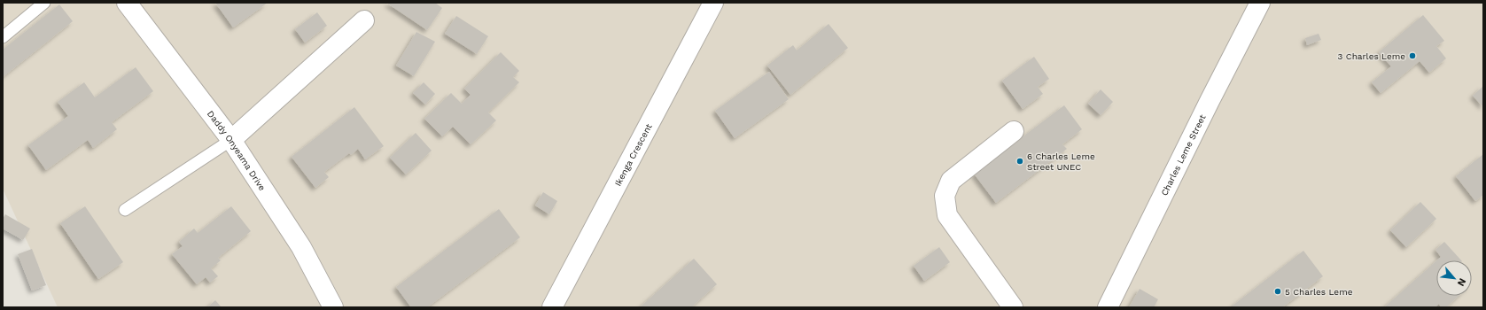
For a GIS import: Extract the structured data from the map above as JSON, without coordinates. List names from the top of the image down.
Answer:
{
  "streets": {
    "street": ["Daddy Onyeama Drive", "Ikenga Crescent", "Charles Leme Street"]
  },
  "places": ["3 Charles Leme", "6 Charles Leme Street UNEC", "5 Charles Leme"],
  "north": "bottom right"
}
